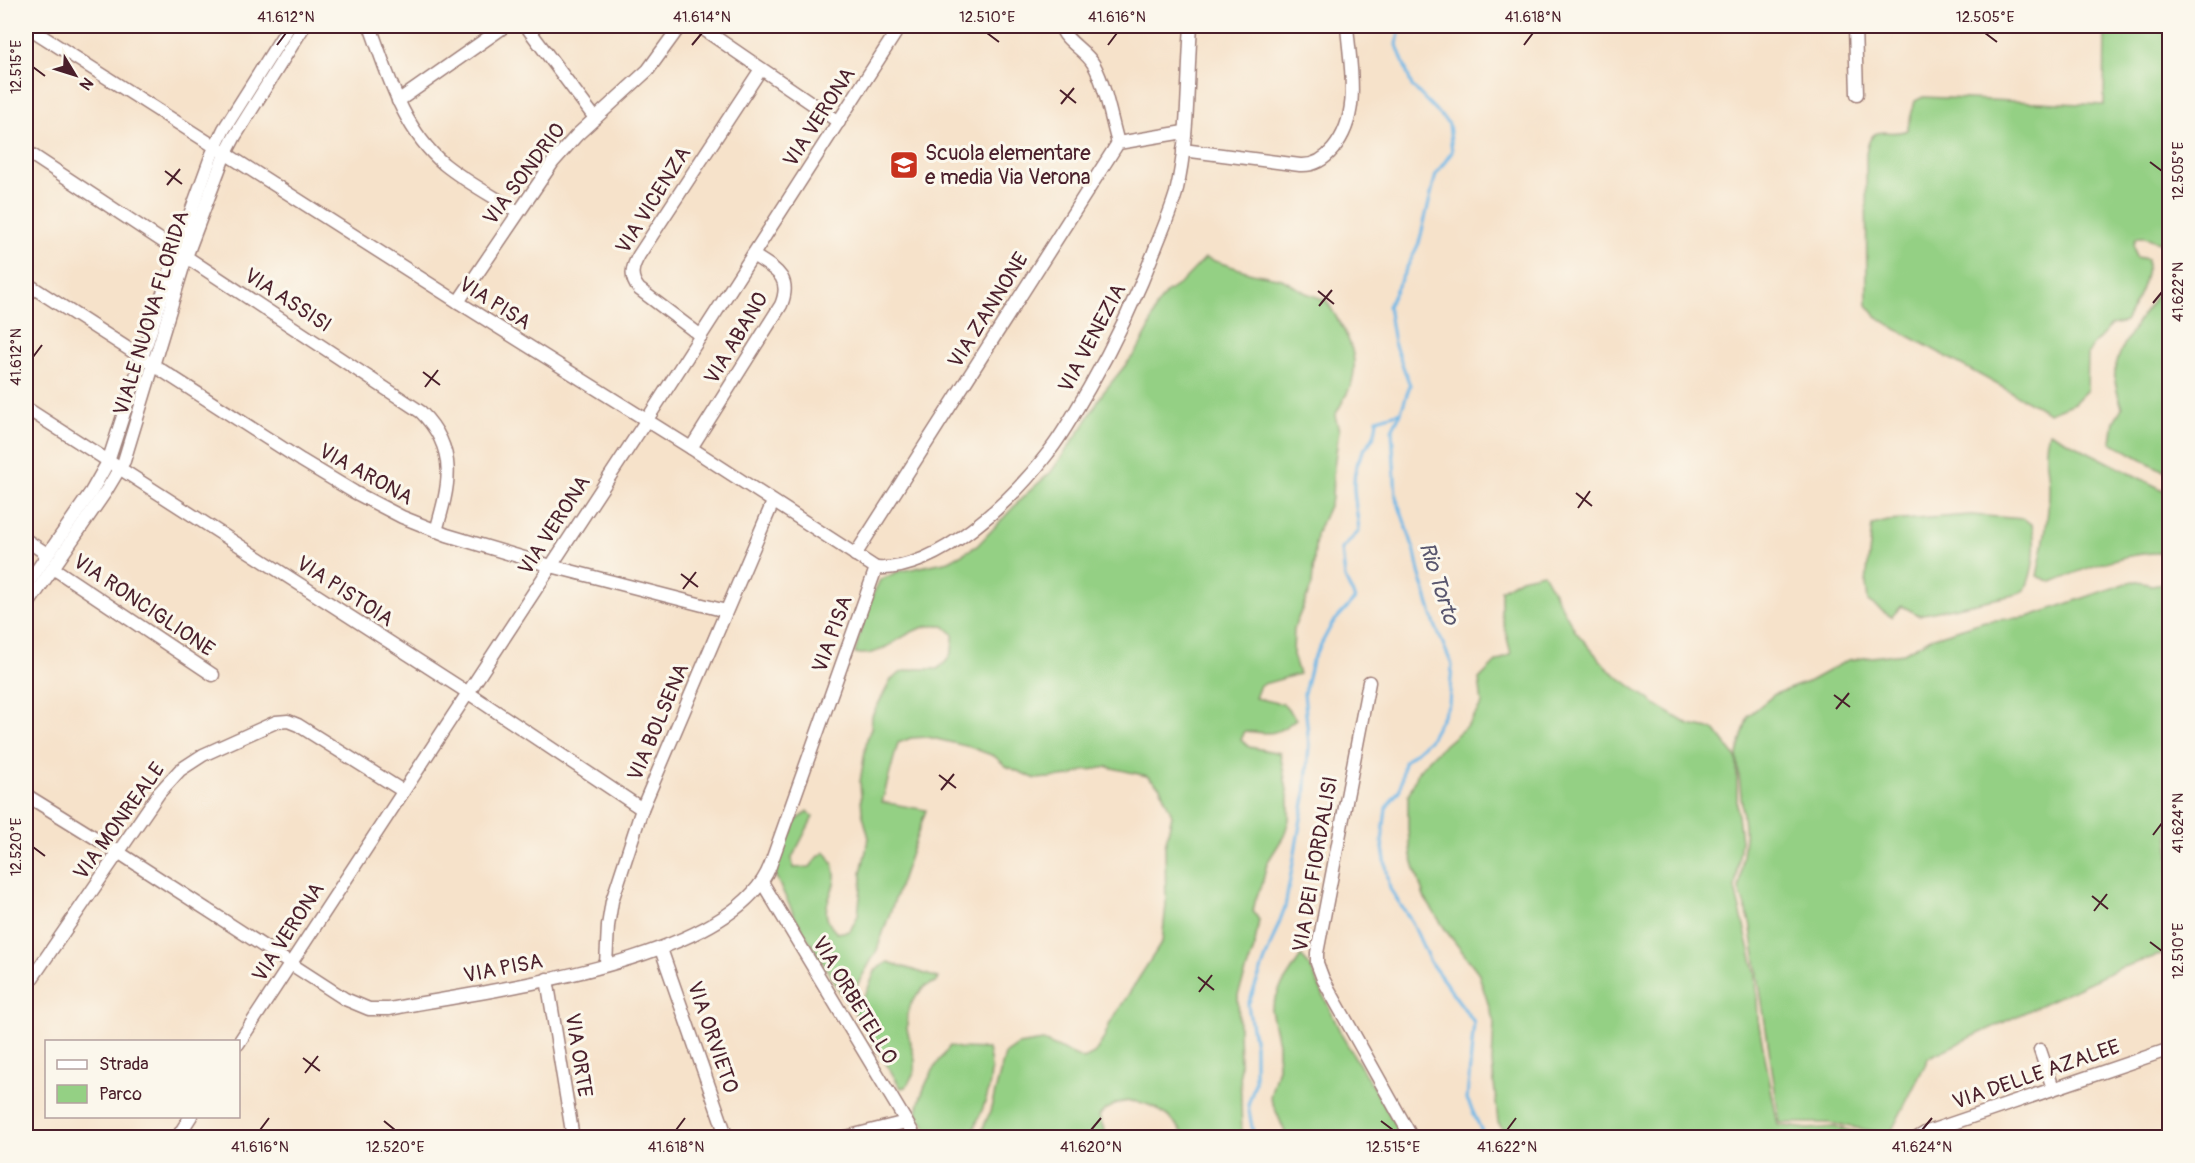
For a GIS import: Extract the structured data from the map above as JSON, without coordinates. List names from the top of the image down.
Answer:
{
  "streets": {
    "street": [
      "VIA VERONA",
      "VIA SONDRIO",
      "VIA VICENZA",
      "VIA ASSISI",
      "VIA PISA",
      "VIA ZANNONE",
      "VIALE NUOVA FLORIDA",
      "VIA ABANO",
      "VIA VENEZIA",
      "VIA ARONA",
      "VIA PISTOIA",
      "VIA RONCIGLIONE",
      "VIA BOLSENA",
      "VIA MONREALE",
      "VIA DEI FIORDALISI",
      "VIA ORBETELLO",
      "VIA ORVIETO",
      "VIA ORTE",
      "VIA DELLE AZALEE"
    ]
  },
  "crossings": [
    ["VIA VERONA", "VIA VICENZA"],
    ["VIA VERONA", "VIA PISA"],
    ["VIA VERONA", "VIA ABANO"],
    ["VIA VERONA", "VIA ARONA"],
    ["VIA VERONA", "VIA PISTOIA"],
    ["VIA VERONA", "VIA MONREALE"],
    ["VIA SONDRIO", "VIA PISA"],
    ["VIA ASSISI", "VIALE NUOVA FLORIDA"],
    ["VIA ASSISI", "VIA ARONA"],
    ["VIA PISA", "VIA ZANNONE"],
    ["VIA PISA", "VIALE NUOVA FLORIDA"],
    ["VIA PISA", "VIA ABANO"],
    ["VIA PISA", "VIA VENEZIA"],
    ["VIA PISA", "VIA BOLSENA"],
    ["VIA PISA", "VIA MONREALE"],
    ["VIA PISA", "VIA ORBETELLO"],
    ["VIA PISA", "VIA ORVIETO"],
    ["VIA PISA", "VIA ORTE"],
    ["VIALE NUOVA FLORIDA", "VIA ARONA"],
    ["VIALE NUOVA FLORIDA", "VIA PISTOIA"],
    ["VIALE NUOVA FLORIDA", "VIA RONCIGLIONE"],
    ["VIA ARONA", "VIA BOLSENA"],
    ["VIA PISTOIA", "VIA BOLSENA"]
  ],
  "water": ["Rio Torto"],
  "places": {
    "school or university": ["Scuola elementare e media Via Verona"]
  },
  "legend": ["Strada", "Parco"],
  "north": "bottom right",
  "coordinates": [
    "41.612°N",
    "41.614°N",
    "12.510°E",
    "41.616°N",
    "41.618°N",
    "12.505°E",
    "12.515°E",
    "41.622°N",
    "41.624°N",
    "12.520°E",
    "41.620°N"
  ]
}
